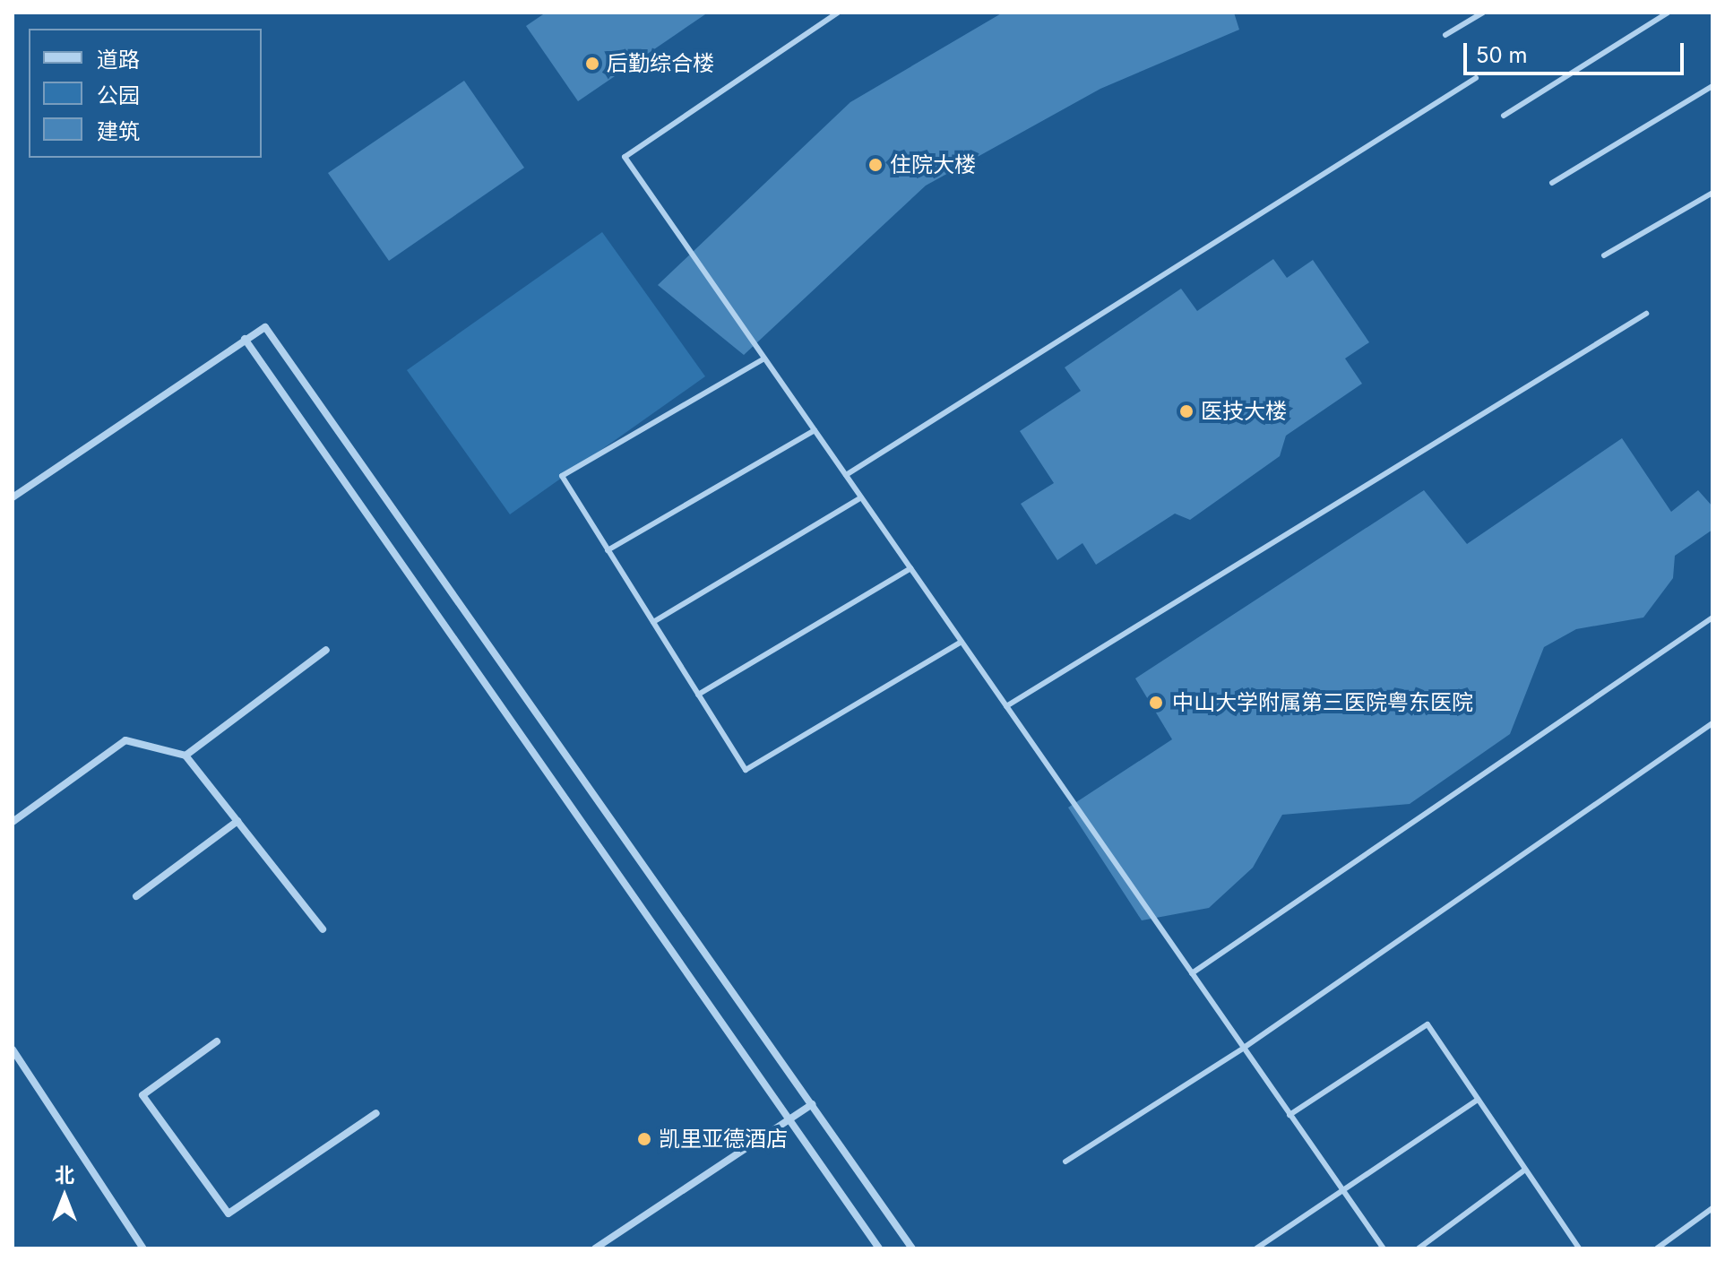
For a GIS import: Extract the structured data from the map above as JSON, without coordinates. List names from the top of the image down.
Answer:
{
  "places": [
    "后勤综合楼",
    "住院大楼",
    "医技大楼",
    "中山大学附属第三医院粤东医院",
    "凯里亚德酒店"
  ],
  "legend": ["道路", "公园", "建筑"],
  "scale_bar": "50 m",
  "north": "top"
}
